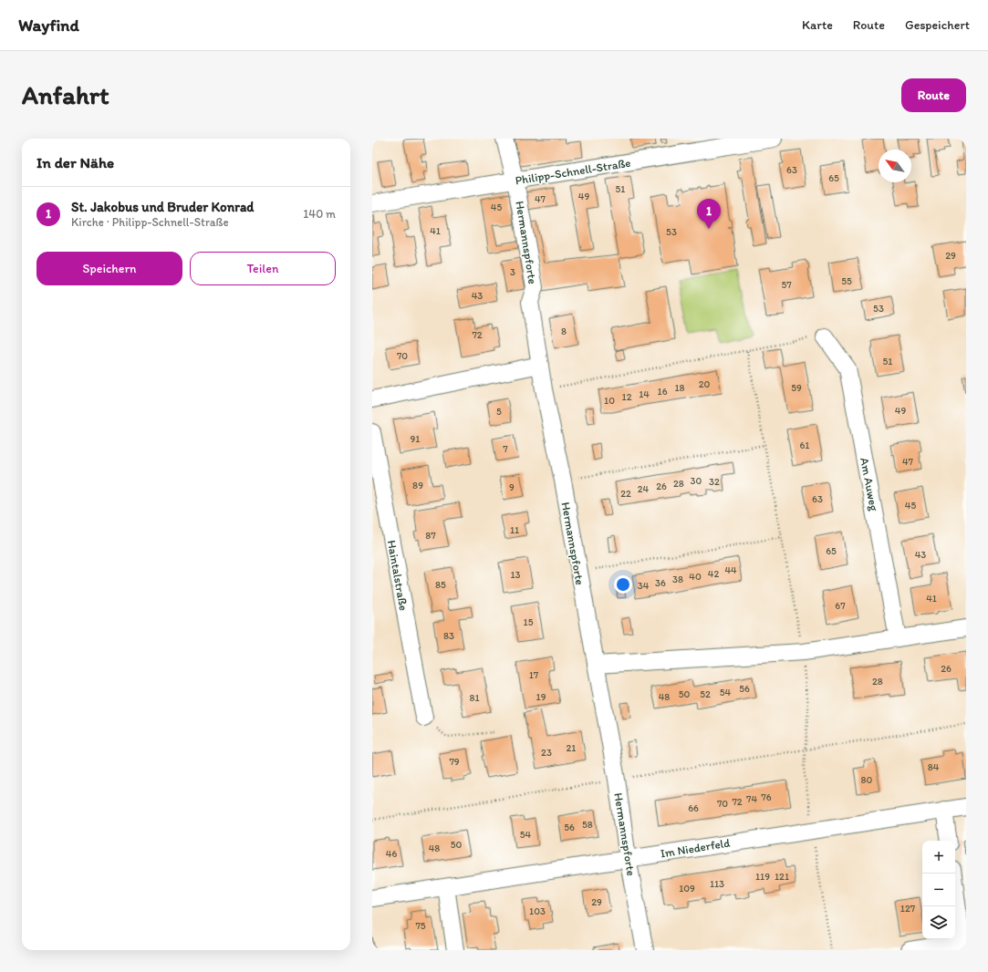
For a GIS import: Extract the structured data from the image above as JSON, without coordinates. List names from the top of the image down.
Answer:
{
  "streets": {
    "street": [
      "Philipp-Schnell-Straße",
      "Hermannspforte",
      "Am Auweg",
      "Haintalstraße",
      "Im Niederfeld"
    ]
  },
  "crossings": [
    ["Philipp-Schnell-Straße", "Hermannspforte"],
    ["Hermannspforte", "Im Niederfeld"]
  ],
  "house_numbers": [
    "63",
    "65",
    "51",
    "49",
    "47",
    "45",
    "41",
    "53",
    "29",
    "3",
    "55",
    "57",
    "43",
    "53",
    "8",
    "72",
    "70",
    "51",
    "20",
    "18",
    "59",
    "16",
    "14",
    "12",
    "10",
    "49",
    "5",
    "91",
    "61",
    "7",
    "47",
    "30",
    "32",
    "28",
    "89",
    "26",
    "9",
    "24",
    "22",
    "63",
    "45",
    "11",
    "87",
    "65",
    "43",
    "44",
    "42",
    "13",
    "40",
    "38",
    "36",
    "85",
    "34",
    "41",
    "67",
    "15",
    "83",
    "26",
    "17",
    "28",
    "56",
    "54",
    "50",
    "52",
    "19",
    "48",
    "81",
    "21",
    "23",
    "79",
    "84",
    "80",
    "76",
    "74",
    "72",
    "70",
    "66",
    "58",
    "56",
    "54",
    "50",
    "48",
    "46",
    "119",
    "121",
    "113",
    "109",
    "29",
    "127",
    "103",
    "75"
  ],
  "north": "top left",
  "page": {
    "header": "Wayfind",
    "nav": ["Karte", "Route", "Gespeichert"],
    "buttons": [
      "Route",
      ["Speichern", "Teilen"]
    ],
    "title": "Anfahrt",
    "heading": "In der Nähe",
    "list": [
      {
        "mark": "1",
        "name": "St. Jakobus und Bruder Konrad",
        "note": "Kirche · Philipp-Schnell-Straße",
        "value": "140 m"
      }
    ],
    "pins": "1",
    "map_buttons": ["+", "−"]
  }
}
